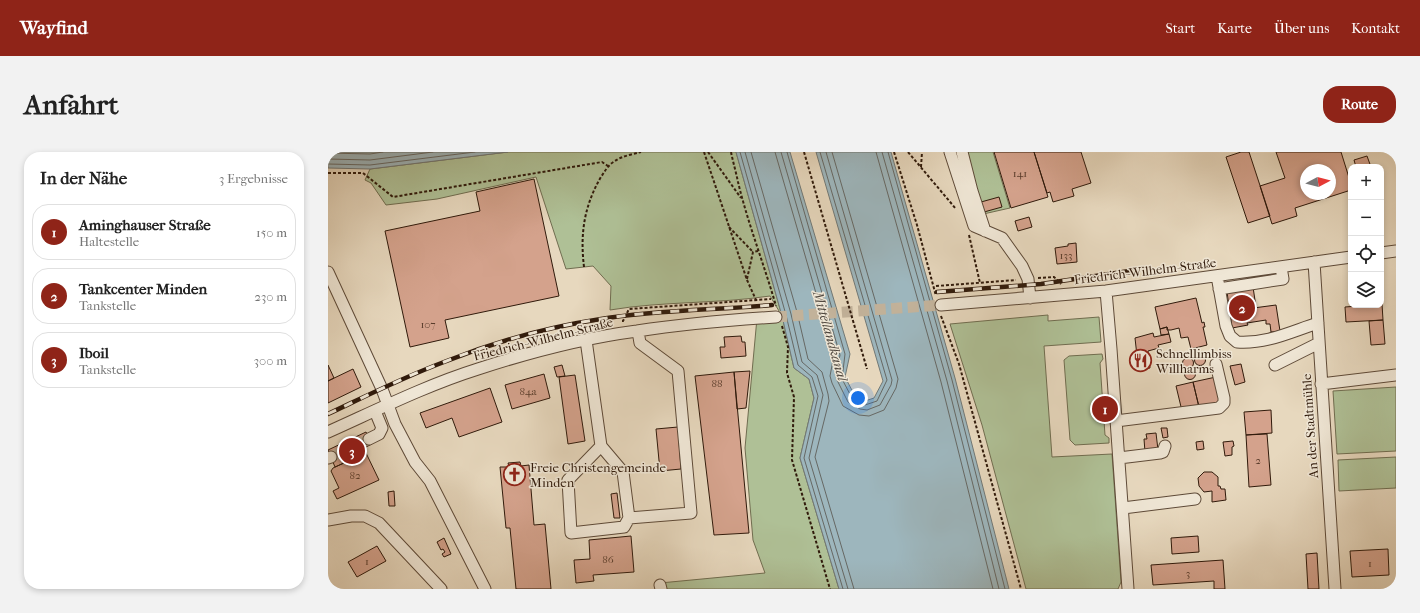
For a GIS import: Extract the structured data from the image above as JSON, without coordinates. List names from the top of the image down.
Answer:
{
  "streets": {
    "street": ["Friedrich-Wilhelm-Straße", "An der Stadtmühle"]
  },
  "crossings": [
    ["Friedrich-Wilhelm-Straße", "An der Stadtmühle"]
  ],
  "water": ["Mittellandkanal"],
  "places": {
    "restaurant": ["Schnellimbiss Willharms"],
    "church": ["Freie Christengemeinde Minden"]
  },
  "house_numbers": [
    "141",
    "133",
    "107",
    "88",
    "84a",
    "2",
    "82",
    "86",
    "1",
    "1",
    "3"
  ],
  "north": "right",
  "page": {
    "header": "Wayfind",
    "nav": [
      "Start",
      "Karte",
      "Über uns",
      "Kontakt"
    ],
    "buttons": "Route",
    "title": "Anfahrt",
    "heading": ["In der Nähe", "3 Ergebnisse"],
    "map_buttons": ["+", "−"],
    "list": [
      {
        "mark": "1",
        "name": "Aminghauser Straße",
        "note": "Haltestelle",
        "value": "150 m"
      },
      {
        "mark": "2",
        "name": "Tankcenter Minden",
        "note": "Tankstelle",
        "value": "230 m"
      },
      {
        "mark": "3",
        "name": "Iboil",
        "note": "Tankstelle",
        "value": "300 m"
      }
    ],
    "pins": ["2", "1", "3"]
  }
}
